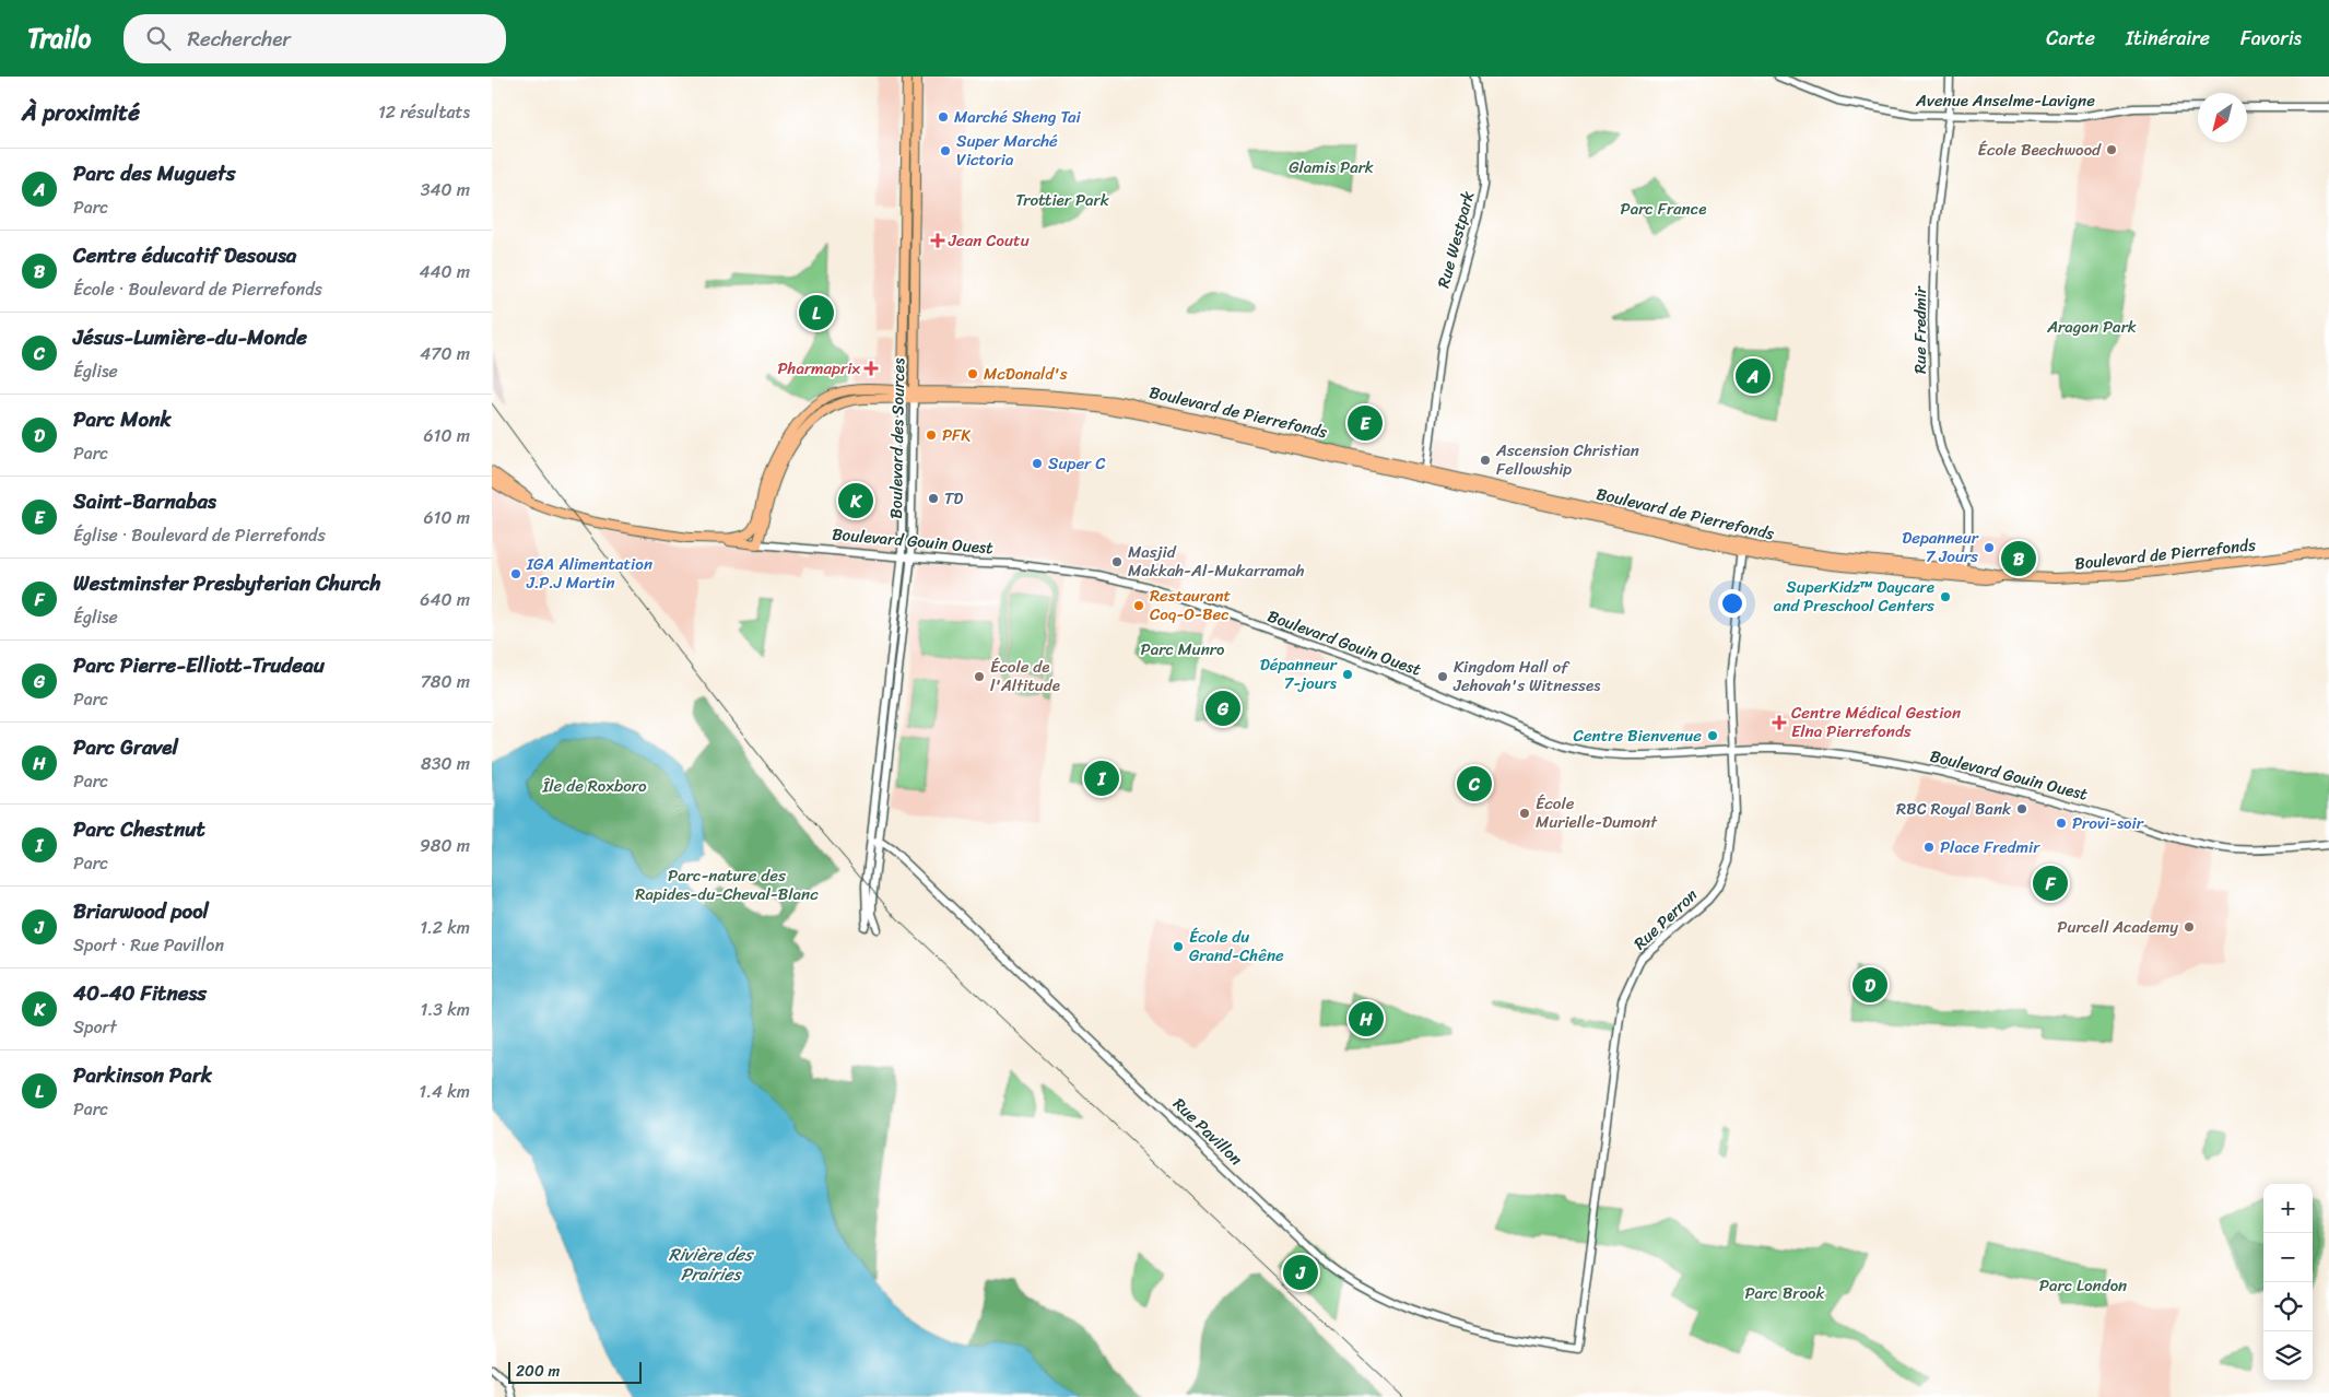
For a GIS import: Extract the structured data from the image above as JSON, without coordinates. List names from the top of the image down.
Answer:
{
  "streets": {
    "main road": ["Boulevard de Pierrefonds", "Boulevard des Sources", "Boulevard Gouin Ouest"],
    "street": [
      "Avenue Anselme-Lavigne",
      "Rue Westpark",
      "Rue Fredmir",
      "Rue Perron",
      "Rue Pavillon"
    ]
  },
  "crossings": [
    ["Avenue Anselme-Lavigne", "Rue Fredmir"],
    ["Rue Westpark", "Boulevard de Pierrefonds"],
    ["Rue Fredmir", "Boulevard de Pierrefonds"],
    ["Boulevard de Pierrefonds", "Boulevard des Sources"],
    ["Boulevard de Pierrefonds", "Boulevard Gouin Ouest"],
    ["Boulevard de Pierrefonds", "Rue Perron"],
    ["Boulevard des Sources", "Boulevard Gouin Ouest"],
    ["Boulevard des Sources", "Rue Pavillon"],
    ["Boulevard Gouin Ouest", "Rue Perron"],
    ["Rue Perron", "Rue Pavillon"]
  ],
  "water": ["Rivière des Prairies"],
  "parks": [
    "Glamis Park",
    "Trottier Park",
    "Parc France",
    "Aragon Park",
    "Parc Munro",
    "Île de Roxboro",
    "Parc-nature des Rapides-du-Cheval-Blanc",
    "Parc London",
    "Parc Brook"
  ],
  "places": {
    "other": [
      "Marché Sheng Tai",
      "École Beechwood",
      "Super Marché Victoria",
      "McDonald's",
      "PFK",
      "Ascension Christian Fellowship",
      "Super C",
      "TD",
      "Depanneur 7 Jours",
      "Masjid Makkah-Al-Mukarramah",
      "IGA Alimentation J.P.J Martin",
      "SuperKidz™ Daycare and Preschool Centers",
      "Restaurant Coq-O-Bec",
      "Dépanneur 7-jours",
      "École de l'Altitude",
      "Kingdom Hall of Jehovah's Witnesses",
      "Centre Bienvenue",
      "RBC Royal Bank",
      "École Murielle-Dumont",
      "Provi-soir",
      "Place Fredmir",
      "Purcell Academy",
      "École du Grand-Chêne"
    ],
    "health": ["Jean Coutu", "Pharmaprix", "Centre Médical Gestion Elna Pierrefonds"]
  },
  "scale_bar": "200 m",
  "north": "bottom left",
  "page": {
    "header": "Trailo",
    "search": "Rechercher",
    "nav": ["Carte", "Itinéraire", "Favoris"],
    "heading": ["À proximité", "12 résultats"],
    "list": [
      {
        "mark": "A",
        "name": "Parc des Muguets",
        "note": "Parc",
        "value": "340 m"
      },
      {
        "mark": "B",
        "name": "Centre éducatif Desousa",
        "note": "École · Boulevard de Pierrefonds",
        "value": "440 m"
      },
      {
        "mark": "C",
        "name": "Jésus-Lumière-du-Monde",
        "note": "Église",
        "value": "470 m"
      },
      {
        "mark": "D",
        "name": "Parc Monk",
        "note": "Parc",
        "value": "610 m"
      },
      {
        "mark": "E",
        "name": "Saint-Barnabas",
        "note": "Église · Boulevard de Pierrefonds",
        "value": "610 m"
      },
      {
        "mark": "F",
        "name": "Westminster Presbyterian Church",
        "note": "Église",
        "value": "640 m"
      },
      {
        "mark": "G",
        "name": "Parc Pierre-Elliott-Trudeau",
        "note": "Parc",
        "value": "780 m"
      },
      {
        "mark": "H",
        "name": "Parc Gravel",
        "note": "Parc",
        "value": "830 m"
      },
      {
        "mark": "I",
        "name": "Parc Chestnut",
        "note": "Parc",
        "value": "980 m"
      },
      {
        "mark": "J",
        "name": "Briarwood pool",
        "note": "Sport · Rue Pavillon",
        "value": "1.2 km"
      },
      {
        "mark": "K",
        "name": "40-40 Fitness",
        "note": "Sport",
        "value": "1.3 km"
      },
      {
        "mark": "L",
        "name": "Parkinson Park",
        "note": "Parc",
        "value": "1.4 km"
      }
    ],
    "pins": [
      "L",
      "A",
      "E",
      "K",
      "B",
      "G",
      "I",
      "C",
      "F",
      "D",
      "H",
      "J"
    ],
    "map_buttons": ["+", "−"],
    "scale": "200 m"
  }
}
